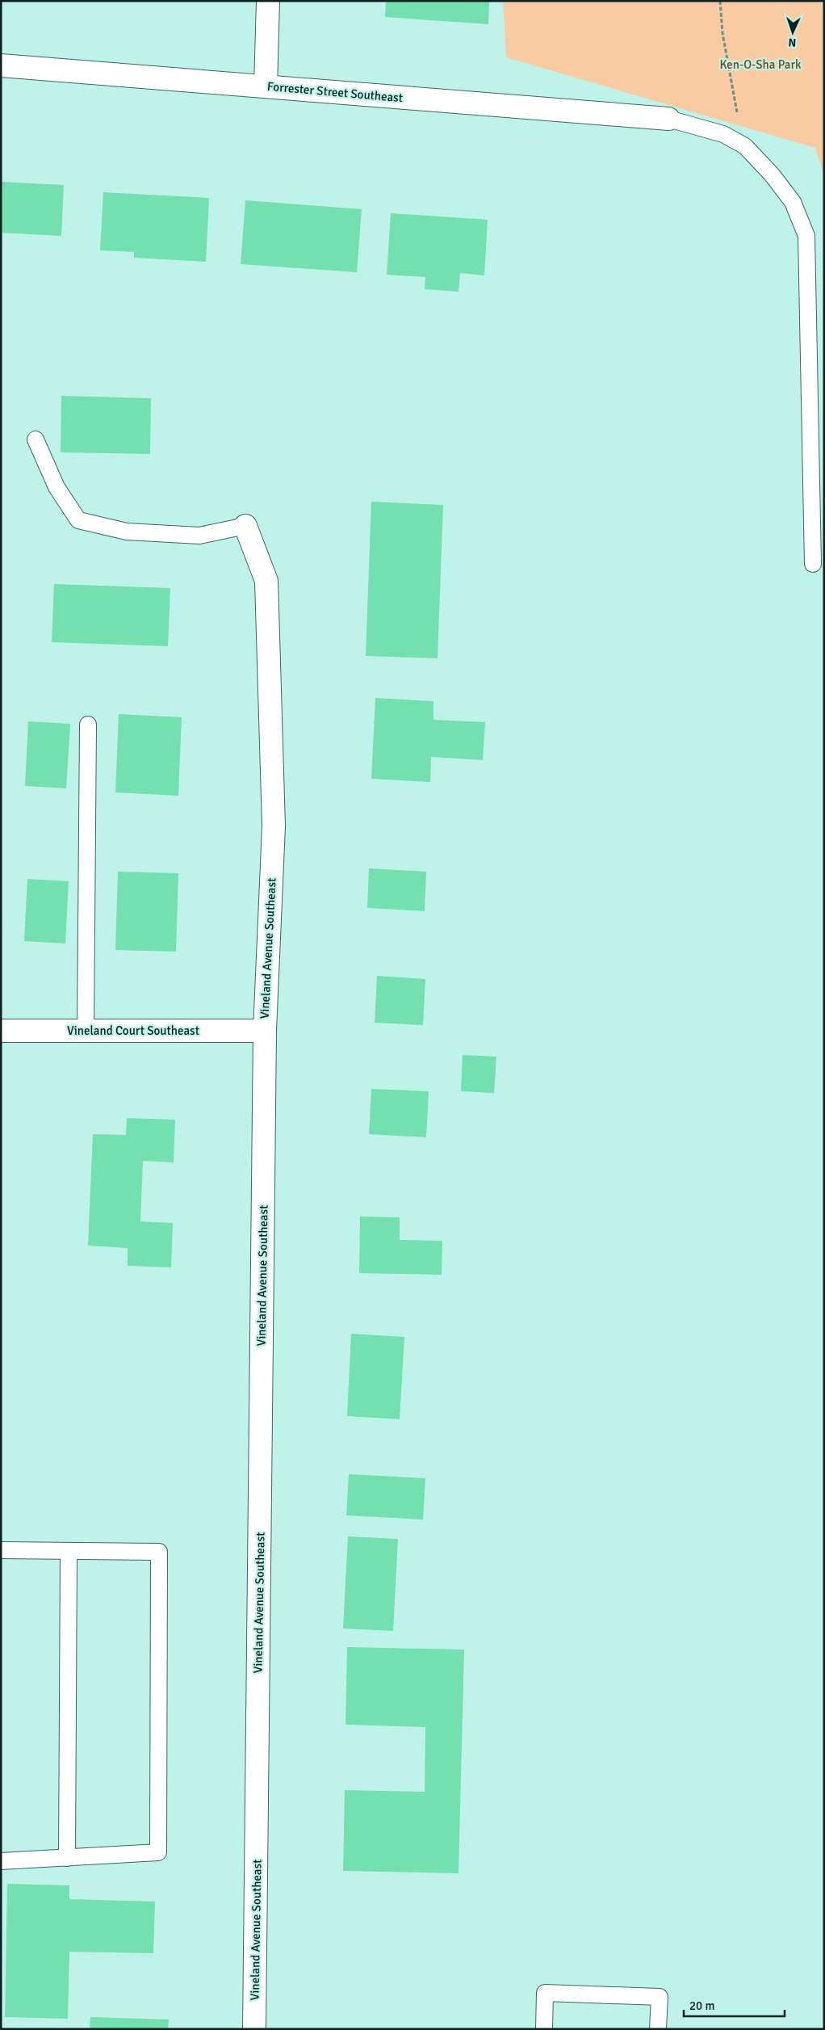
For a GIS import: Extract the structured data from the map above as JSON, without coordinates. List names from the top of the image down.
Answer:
{
  "streets": {
    "street": ["Forrester Street Southeast", "Vineland Avenue Southeast", "Vineland Court Southeast"]
  },
  "crossings": [
    ["Vineland Avenue Southeast", "Vineland Court Southeast"]
  ],
  "parks": ["Ken-O-Sha Park"],
  "scale_bar": "20 m",
  "north": "bottom"
}
